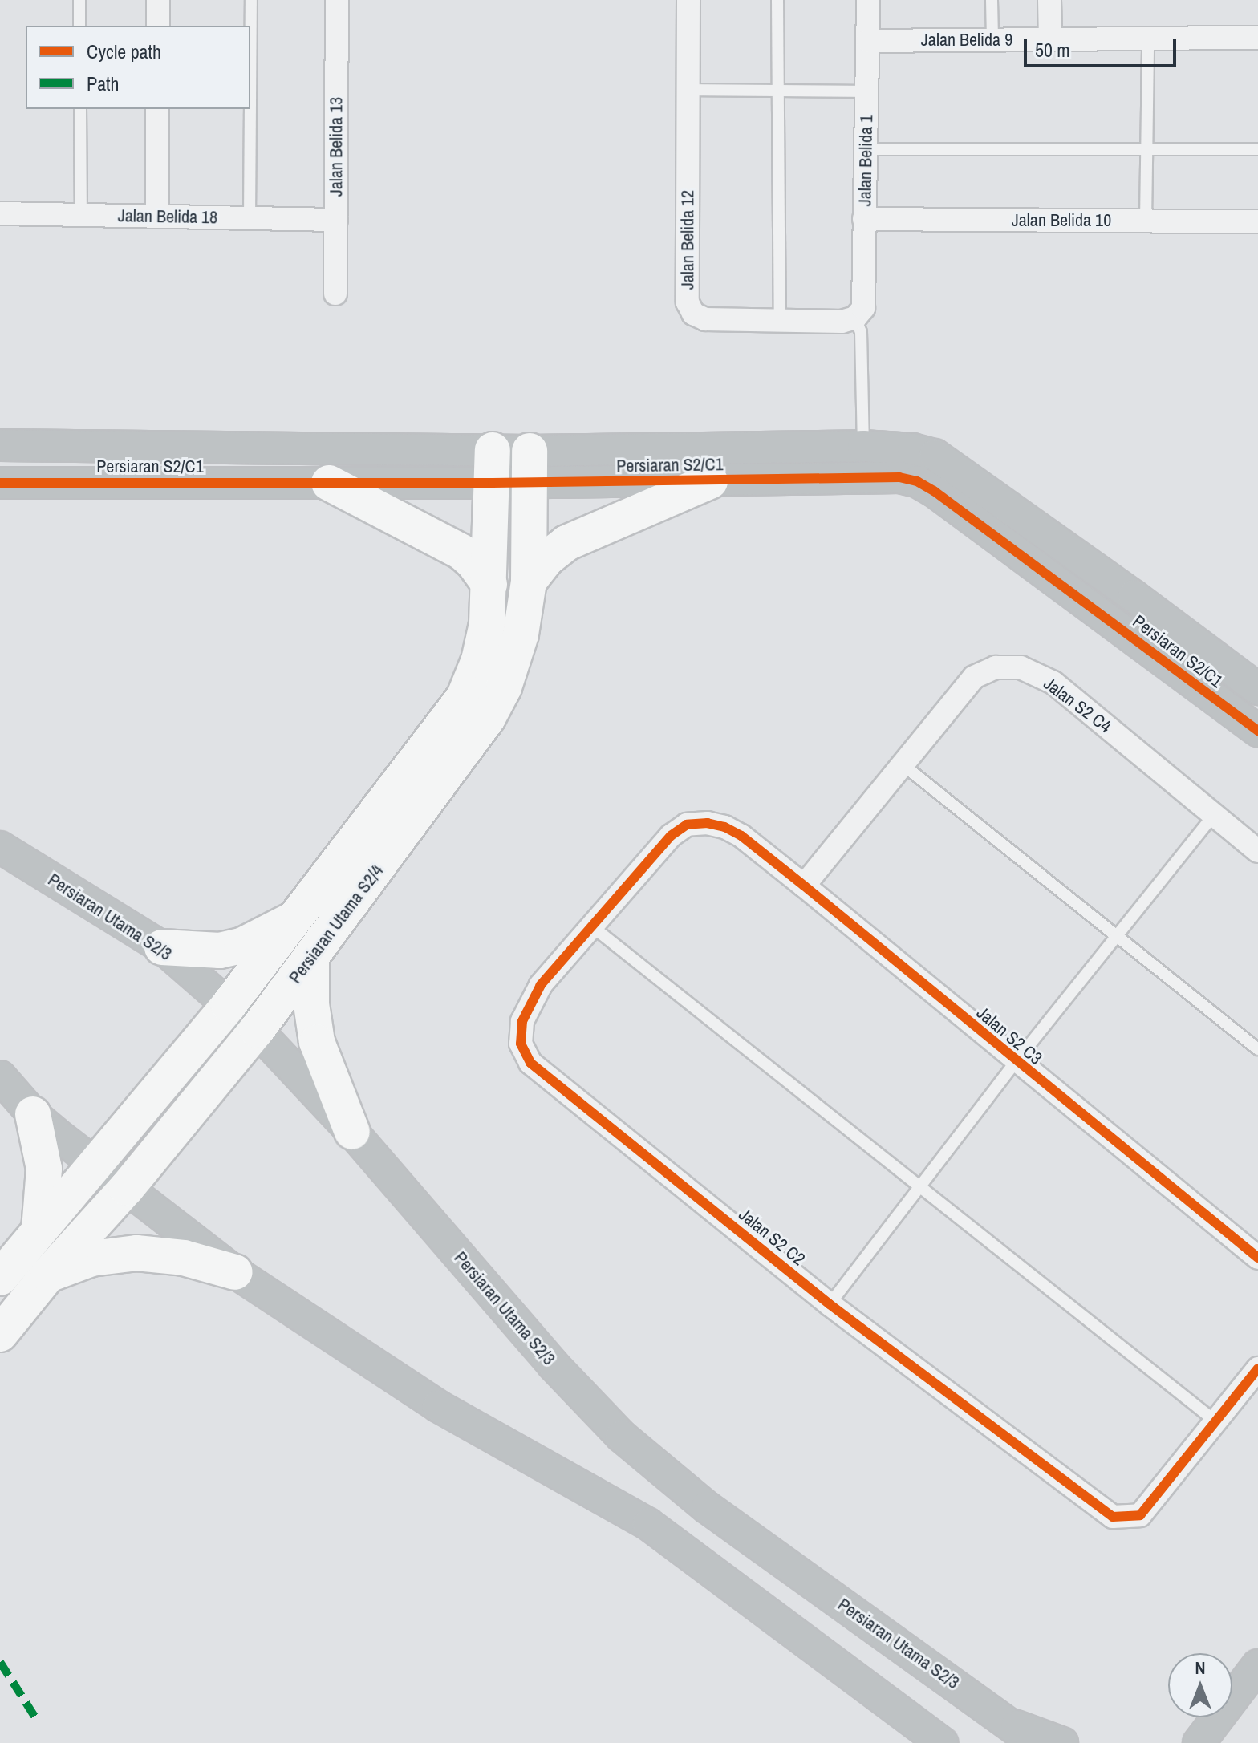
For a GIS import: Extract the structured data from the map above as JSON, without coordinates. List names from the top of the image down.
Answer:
{
  "streets": {
    "main road": ["Persiaran Utama S2/4"],
    "street": [
      "Jalan Belida 9",
      "Jalan Belida 13",
      "Jalan Belida 1",
      "Jalan Belida 18",
      "Jalan Belida 10",
      "Jalan Belida 12",
      "Persiaran S2/C1",
      "Jalan S2 C4",
      "Persiaran Utama S2/3",
      "Jalan S2 C3",
      "Jalan S2 C2"
    ]
  },
  "crossings": [
    ["Jalan Belida 9", "Jalan Belida 1"],
    ["Jalan Belida 13", "Jalan Belida 18"],
    ["Jalan Belida 1", "Jalan Belida 10"],
    ["Jalan Belida 1", "Jalan Belida 12"],
    ["Persiaran S2/C1", "Persiaran Utama S2/4"],
    ["Jalan S2 C4", "Jalan S2 C3"],
    ["Persiaran Utama S2/3", "Persiaran Utama S2/4"],
    ["Jalan S2 C3", "Jalan S2 C2"]
  ],
  "legend": ["Cycle path", "Path"],
  "scale_bar": "50 m",
  "north": "top"
}
